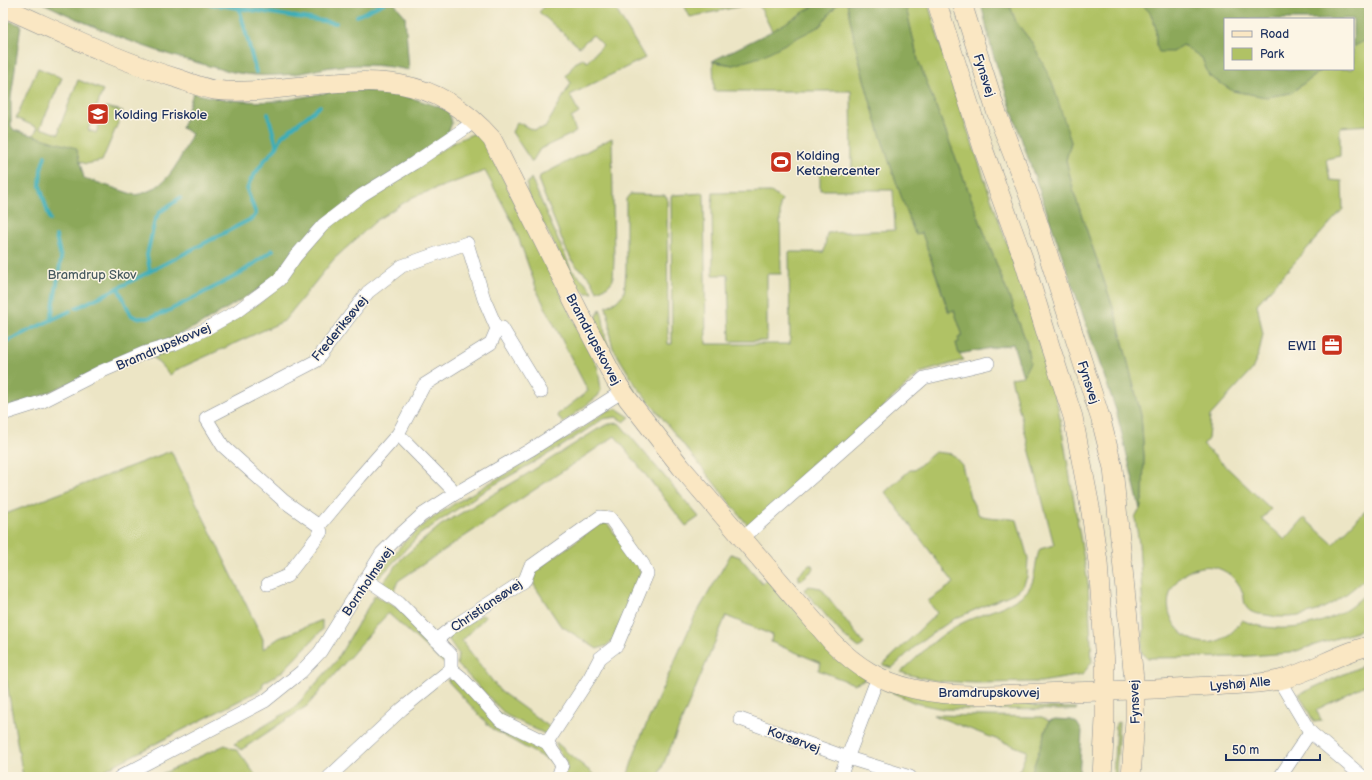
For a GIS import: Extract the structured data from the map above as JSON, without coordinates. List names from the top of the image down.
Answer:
{
  "streets": {
    "street": [
      "Fynsvej",
      "Frederiksøvej",
      "Bramdrupskovvej",
      "Bornholmsvej",
      "Christiansøvej",
      "Lyshøj Alle",
      "Korsørvej"
    ]
  },
  "crossings": [
    ["Fynsvej", "Bramdrupskovvej"],
    ["Fynsvej", "Lyshøj Alle"],
    ["Bramdrupskovvej", "Bornholmsvej"],
    ["Bramdrupskovvej", "Lyshøj Alle"],
    ["Bornholmsvej", "Christiansøvej"]
  ],
  "parks": ["Bramdrup Skov"],
  "places": {
    "school or university": ["Kolding Friskole"],
    "sports": ["Kolding Ketchercenter"],
    "office": ["EWII"]
  },
  "legend": ["Road", "Park"],
  "scale_bar": "50 m"
}
